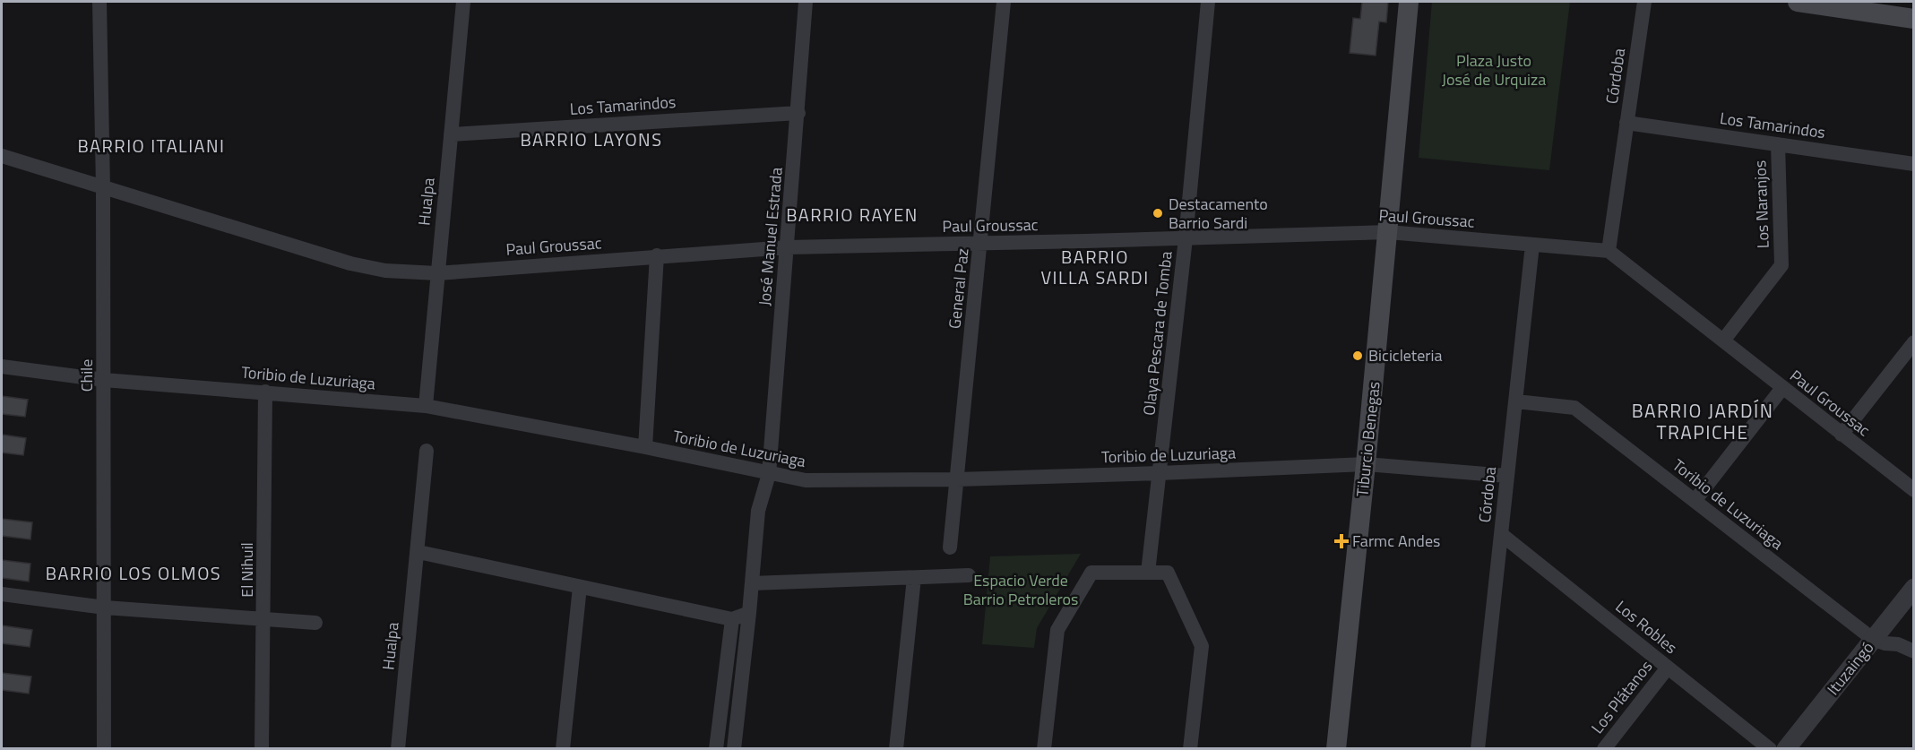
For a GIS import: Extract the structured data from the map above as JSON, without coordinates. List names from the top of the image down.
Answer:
{
  "streets": {
    "main road": ["Tiburcio Benegas"],
    "street": [
      "Córdoba",
      "Los Tamarindos",
      "Hualpa",
      "Los Naranjos",
      "Paul Groussac",
      "José Manuel Estrada",
      "General Paz",
      "Olaya Pescara de Tomba",
      "Chile",
      "Toribio de Luzuriaga",
      "El Nihuil",
      "Los Robles",
      "Ituzaingó",
      "Los Plátanos"
    ]
  },
  "crossings": [
    ["Córdoba", "Los Tamarindos"],
    ["Córdoba", "Paul Groussac"],
    ["Córdoba", "Toribio de Luzuriaga"],
    ["Córdoba", "Los Robles"],
    ["Los Tamarindos", "Hualpa"],
    ["Los Tamarindos", "Los Naranjos"],
    ["Los Tamarindos", "José Manuel Estrada"],
    ["Hualpa", "Paul Groussac"],
    ["Hualpa", "Toribio de Luzuriaga"],
    ["Los Naranjos", "Paul Groussac"],
    ["Paul Groussac", "José Manuel Estrada"],
    ["Paul Groussac", "General Paz"],
    ["Paul Groussac", "Olaya Pescara de Tomba"],
    ["Paul Groussac", "Chile"],
    ["Paul Groussac", "Tiburcio Benegas"],
    ["José Manuel Estrada", "Toribio de Luzuriaga"],
    ["General Paz", "Toribio de Luzuriaga"],
    ["Olaya Pescara de Tomba", "Toribio de Luzuriaga"],
    ["Chile", "Toribio de Luzuriaga"],
    ["Toribio de Luzuriaga", "Tiburcio Benegas"],
    ["Toribio de Luzuriaga", "El Nihuil"],
    ["Toribio de Luzuriaga", "Ituzaingó"],
    ["Los Robles", "Los Plátanos"]
  ],
  "districts": [
    "BARRIO LAYONS",
    "BARRIO ITALIANI",
    "BARRIO RAYEN",
    "BARRIO VILLA SARDI",
    "BARRIO JARDÍN TRAPICHE",
    "BARRIO LOS OLMOS"
  ],
  "parks": ["Plaza Justo José de Urquiza", "Espacio Verde Barrio Petroleros"],
  "places": {
    "other": ["Destacamento Barrio Sardi", "Bicicleteria"],
    "health": ["Farmc Andes"]
  }
}
